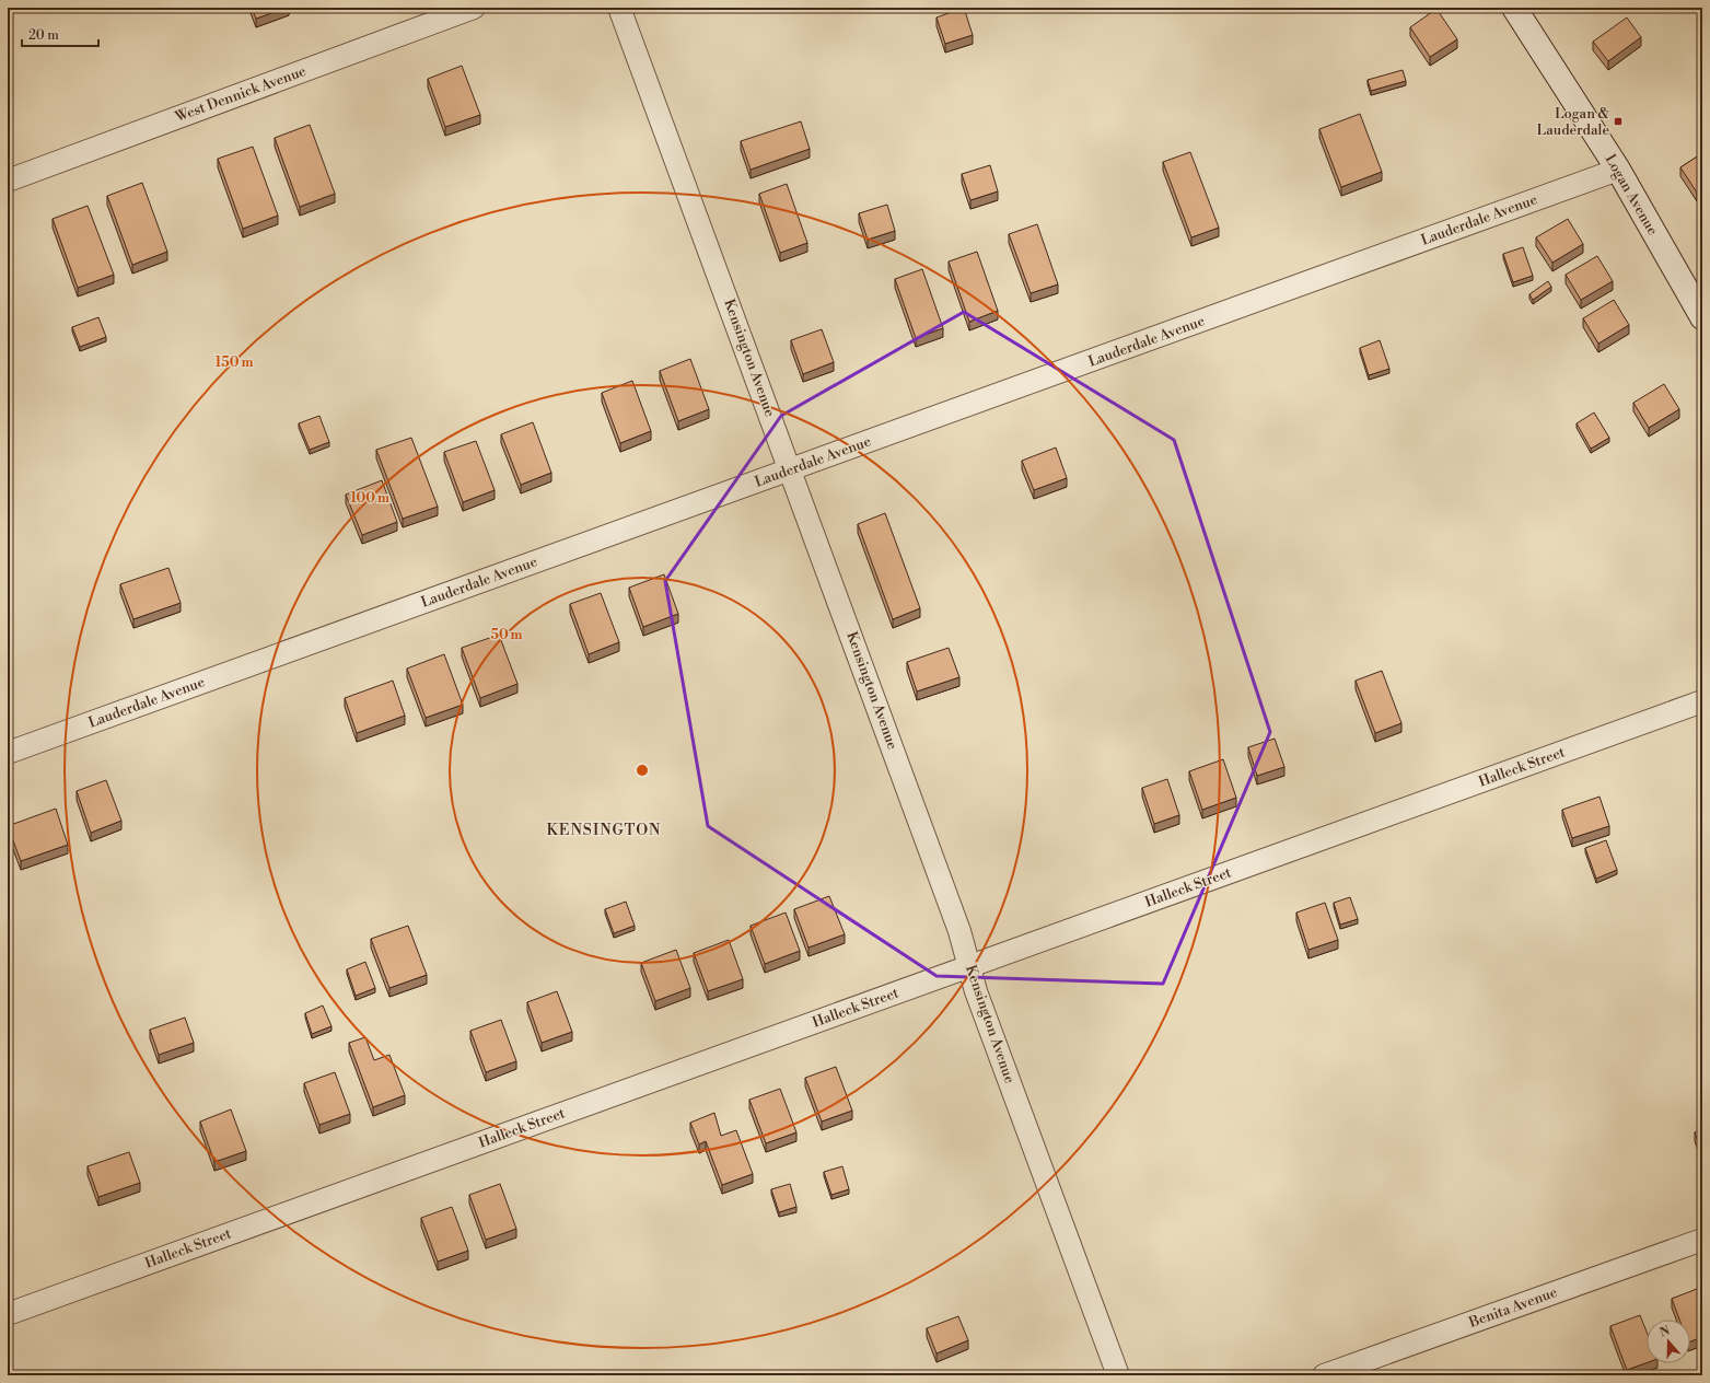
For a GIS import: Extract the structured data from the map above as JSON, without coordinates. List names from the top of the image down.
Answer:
{
  "streets": {
    "street": [
      "West Dennick Avenue",
      "Logan Avenue",
      "Lauderdale Avenue",
      "Kensington Avenue",
      "Halleck Street",
      "Benita Avenue"
    ]
  },
  "crossings": [
    ["Logan Avenue", "Lauderdale Avenue"],
    ["Lauderdale Avenue", "Kensington Avenue"],
    ["Kensington Avenue", "Halleck Street"]
  ],
  "districts": ["KENSINGTON"],
  "places": {
    "transit": ["Logan & Lauderdale"]
  },
  "scale_bar": "20 m",
  "north": "top",
  "rings": ["150 m", "100 m", "50 m"]
}
